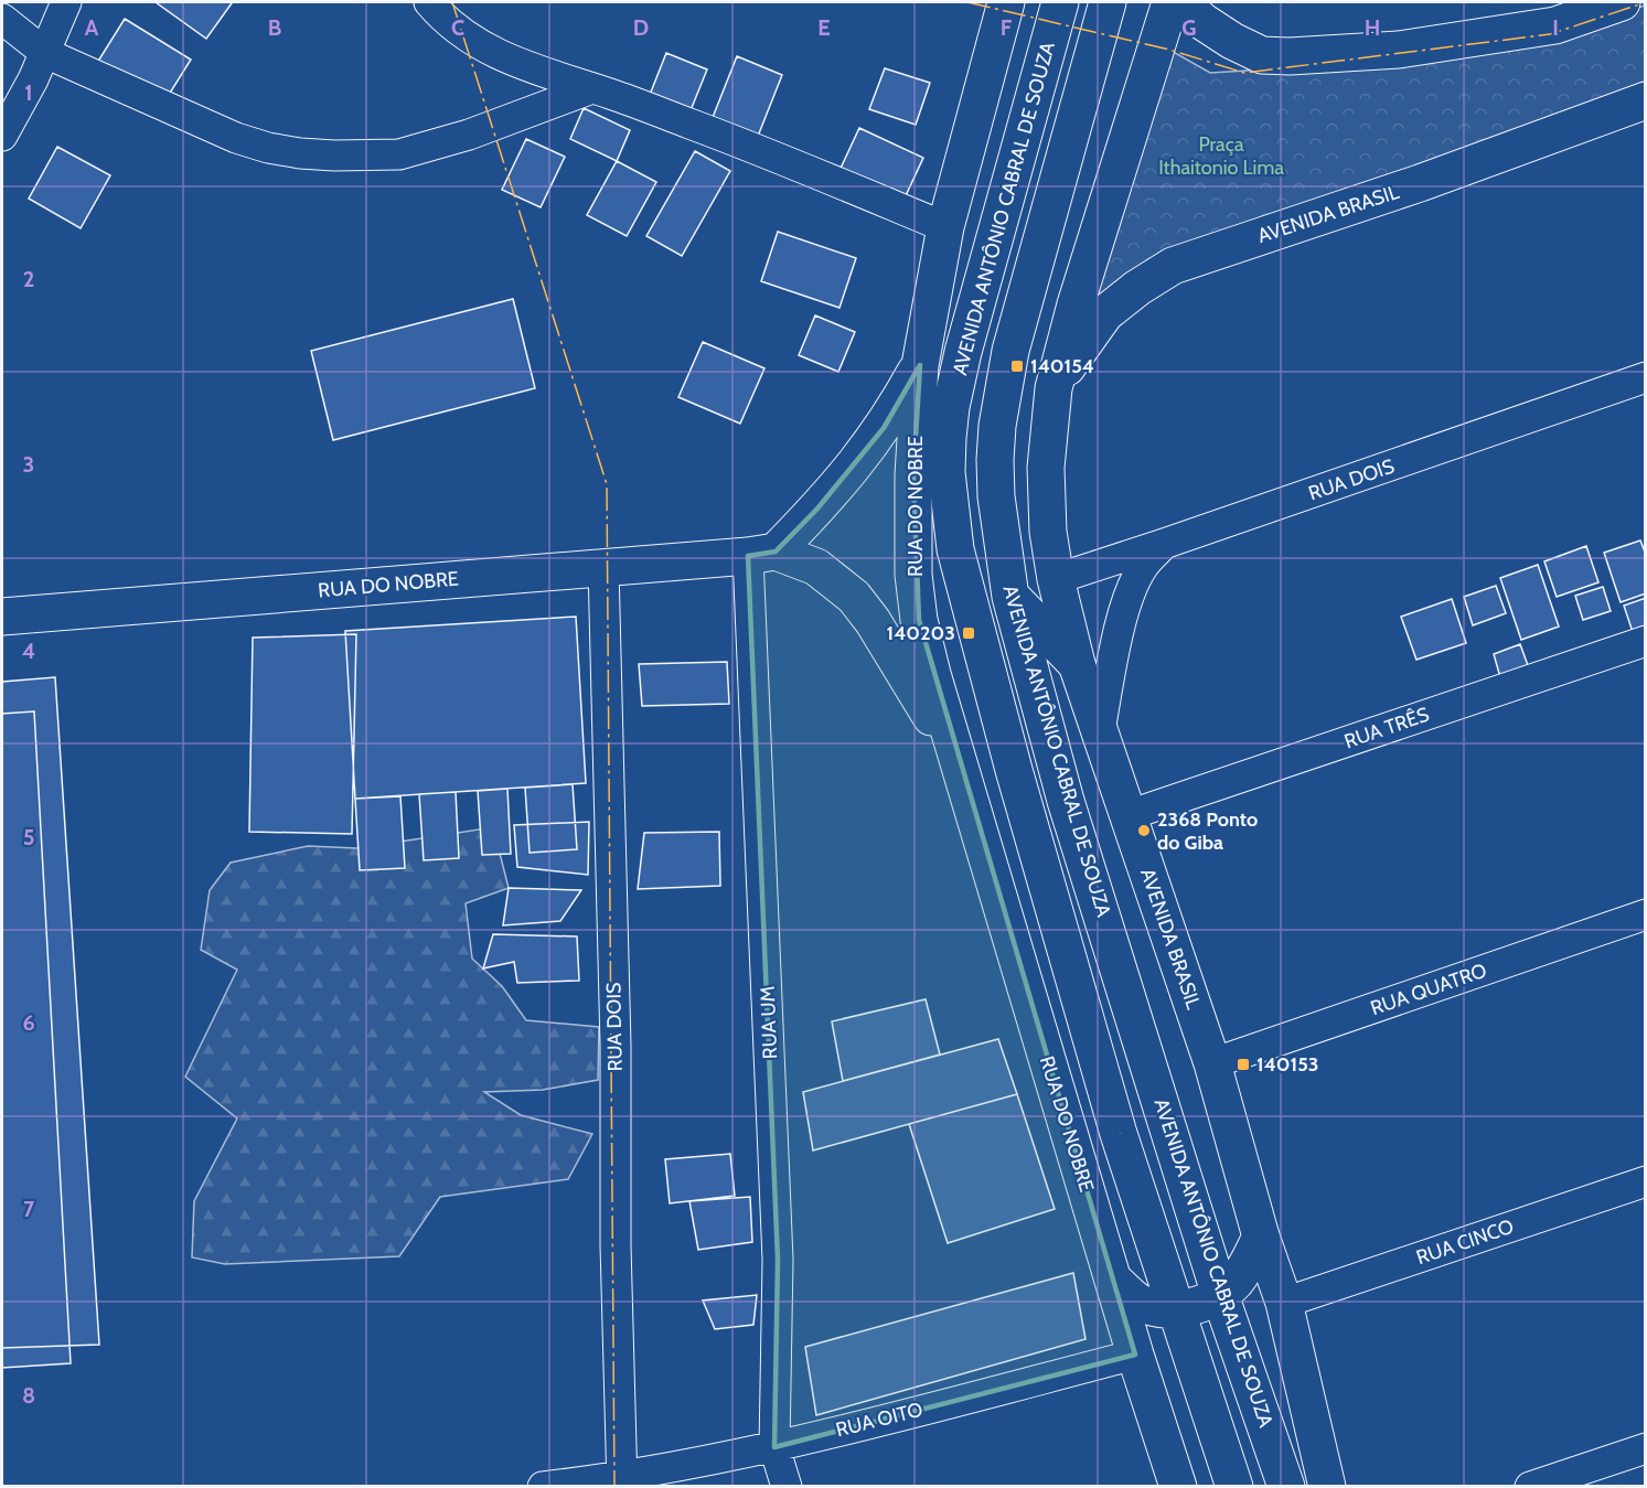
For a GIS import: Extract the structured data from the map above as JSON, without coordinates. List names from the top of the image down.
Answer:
{
  "streets": {
    "main road": ["AVENIDA ANTÔNIO CABRAL DE SOUZA", "AVENIDA BRASIL", "RUA DO NOBRE"],
    "street": [
      "RUA DOIS",
      "RUA TRÊS",
      "RUA QUATRO",
      "RUA UM",
      "RUA CINCO",
      "RUA OITO"
    ]
  },
  "crossings": [
    ["AVENIDA BRASIL", "RUA DOIS"],
    ["AVENIDA BRASIL", "RUA TRÊS"],
    ["AVENIDA BRASIL", "RUA QUATRO"],
    ["AVENIDA BRASIL", "RUA CINCO"],
    ["RUA DOIS", "RUA DO NOBRE"],
    ["RUA DOIS", "RUA OITO"],
    ["RUA DO NOBRE", "RUA UM"],
    ["RUA DO NOBRE", "RUA OITO"],
    ["RUA UM", "RUA OITO"]
  ],
  "parks": ["Praça Ithaitonio Lima"],
  "places": {
    "transit": ["140154", "140203", "140153"],
    "other": ["2368 Ponto do Giba"]
  },
  "grid": {
    "columns": [
      "A",
      "B",
      "C",
      "D",
      "E",
      "F",
      "G",
      "H",
      "I"
    ],
    "rows": [
      "1",
      "2",
      "3",
      "4",
      "5",
      "6",
      "7",
      "8"
    ]
  }
}
